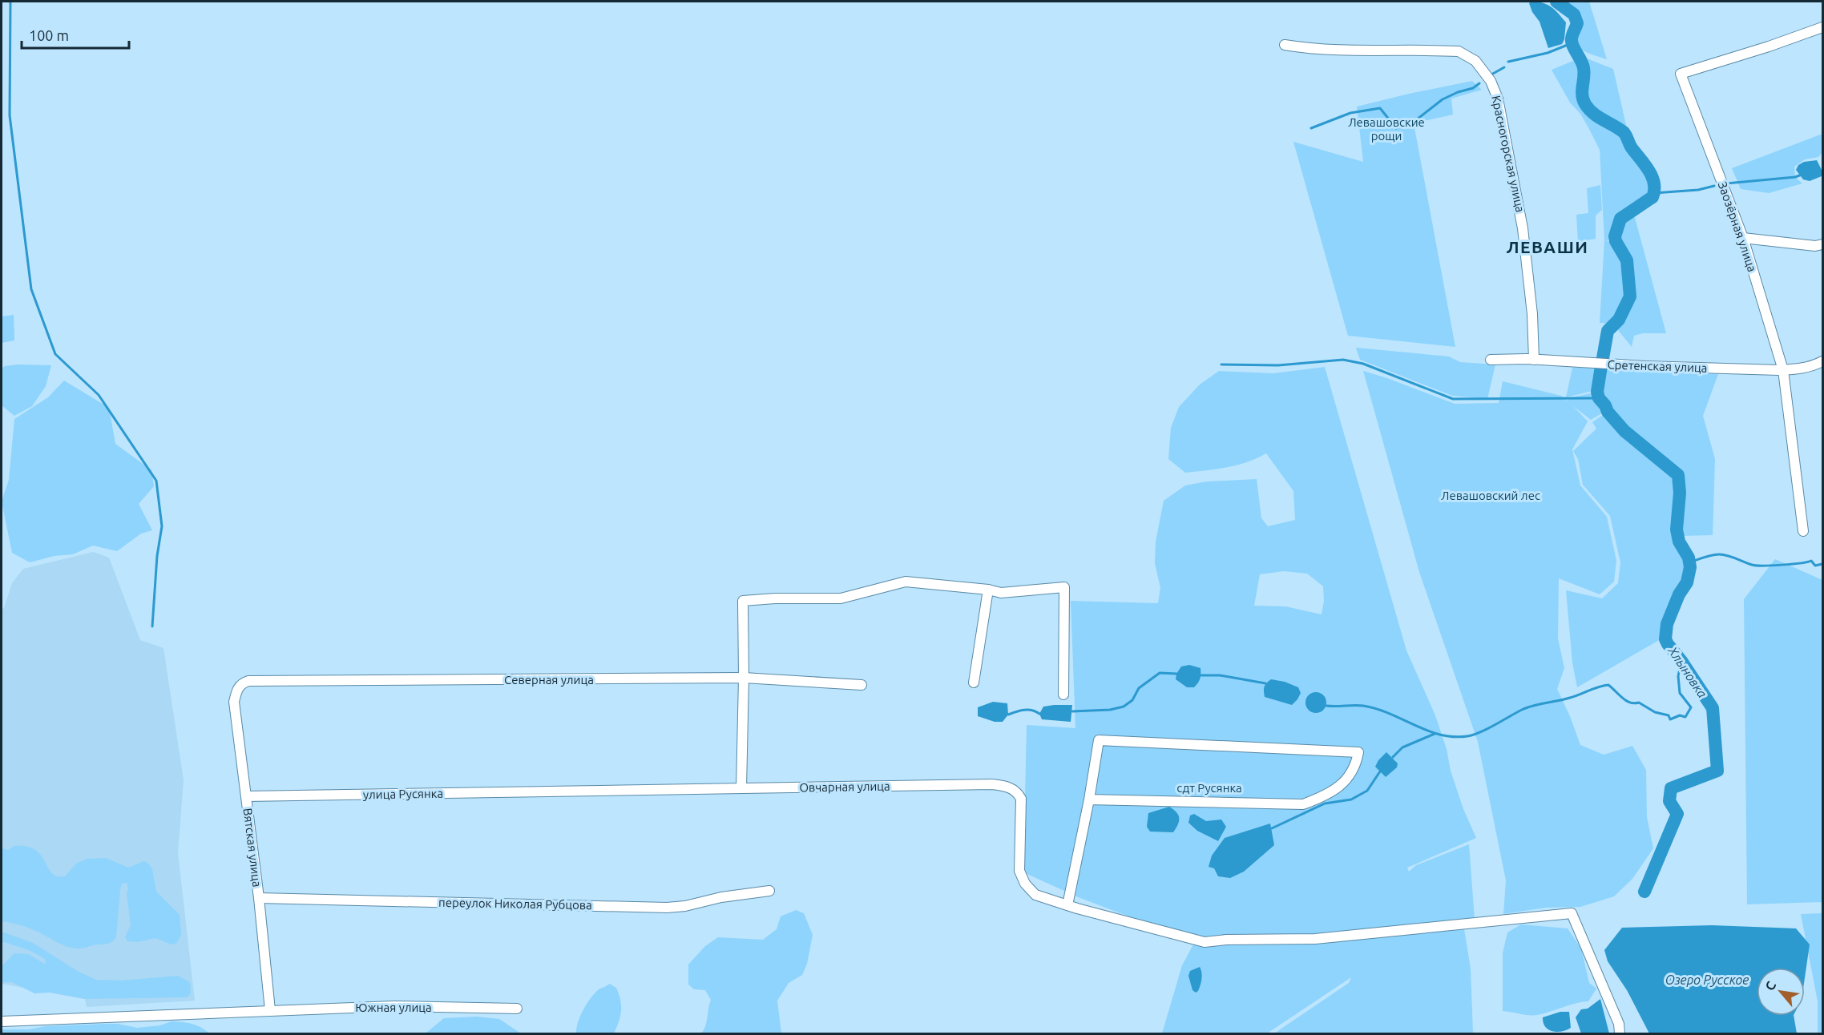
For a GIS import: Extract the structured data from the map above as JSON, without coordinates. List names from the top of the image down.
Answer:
{
  "streets": {
    "street": [
      "Красногорская улица",
      "Заозёрная улица",
      "Сретенская улица",
      "Северная улица",
      "Овчарная улица",
      "улица Русянка",
      "Вятская улица",
      "переулок Николая Рубцова",
      "Южная улица"
    ]
  },
  "crossings": [
    ["Красногорская улица", "Сретенская улица"],
    ["Заозёрная улица", "Сретенская улица"],
    ["Северная улица", "Вятская улица"],
    ["Овчарная улица", "улица Русянка"],
    ["улица Русянка", "Вятская улица"],
    ["Вятская улица", "переулок Николая Рубцова"],
    ["Вятская улица", "Южная улица"]
  ],
  "districts": ["ЛЕВАШИ"],
  "water": ["Хлыновка", "Озеро Русское"],
  "parks": ["Левашовские рощи", "Левашовский лес", "сдт Русянка"],
  "scale_bar": "100 m",
  "north": "top left"
}
